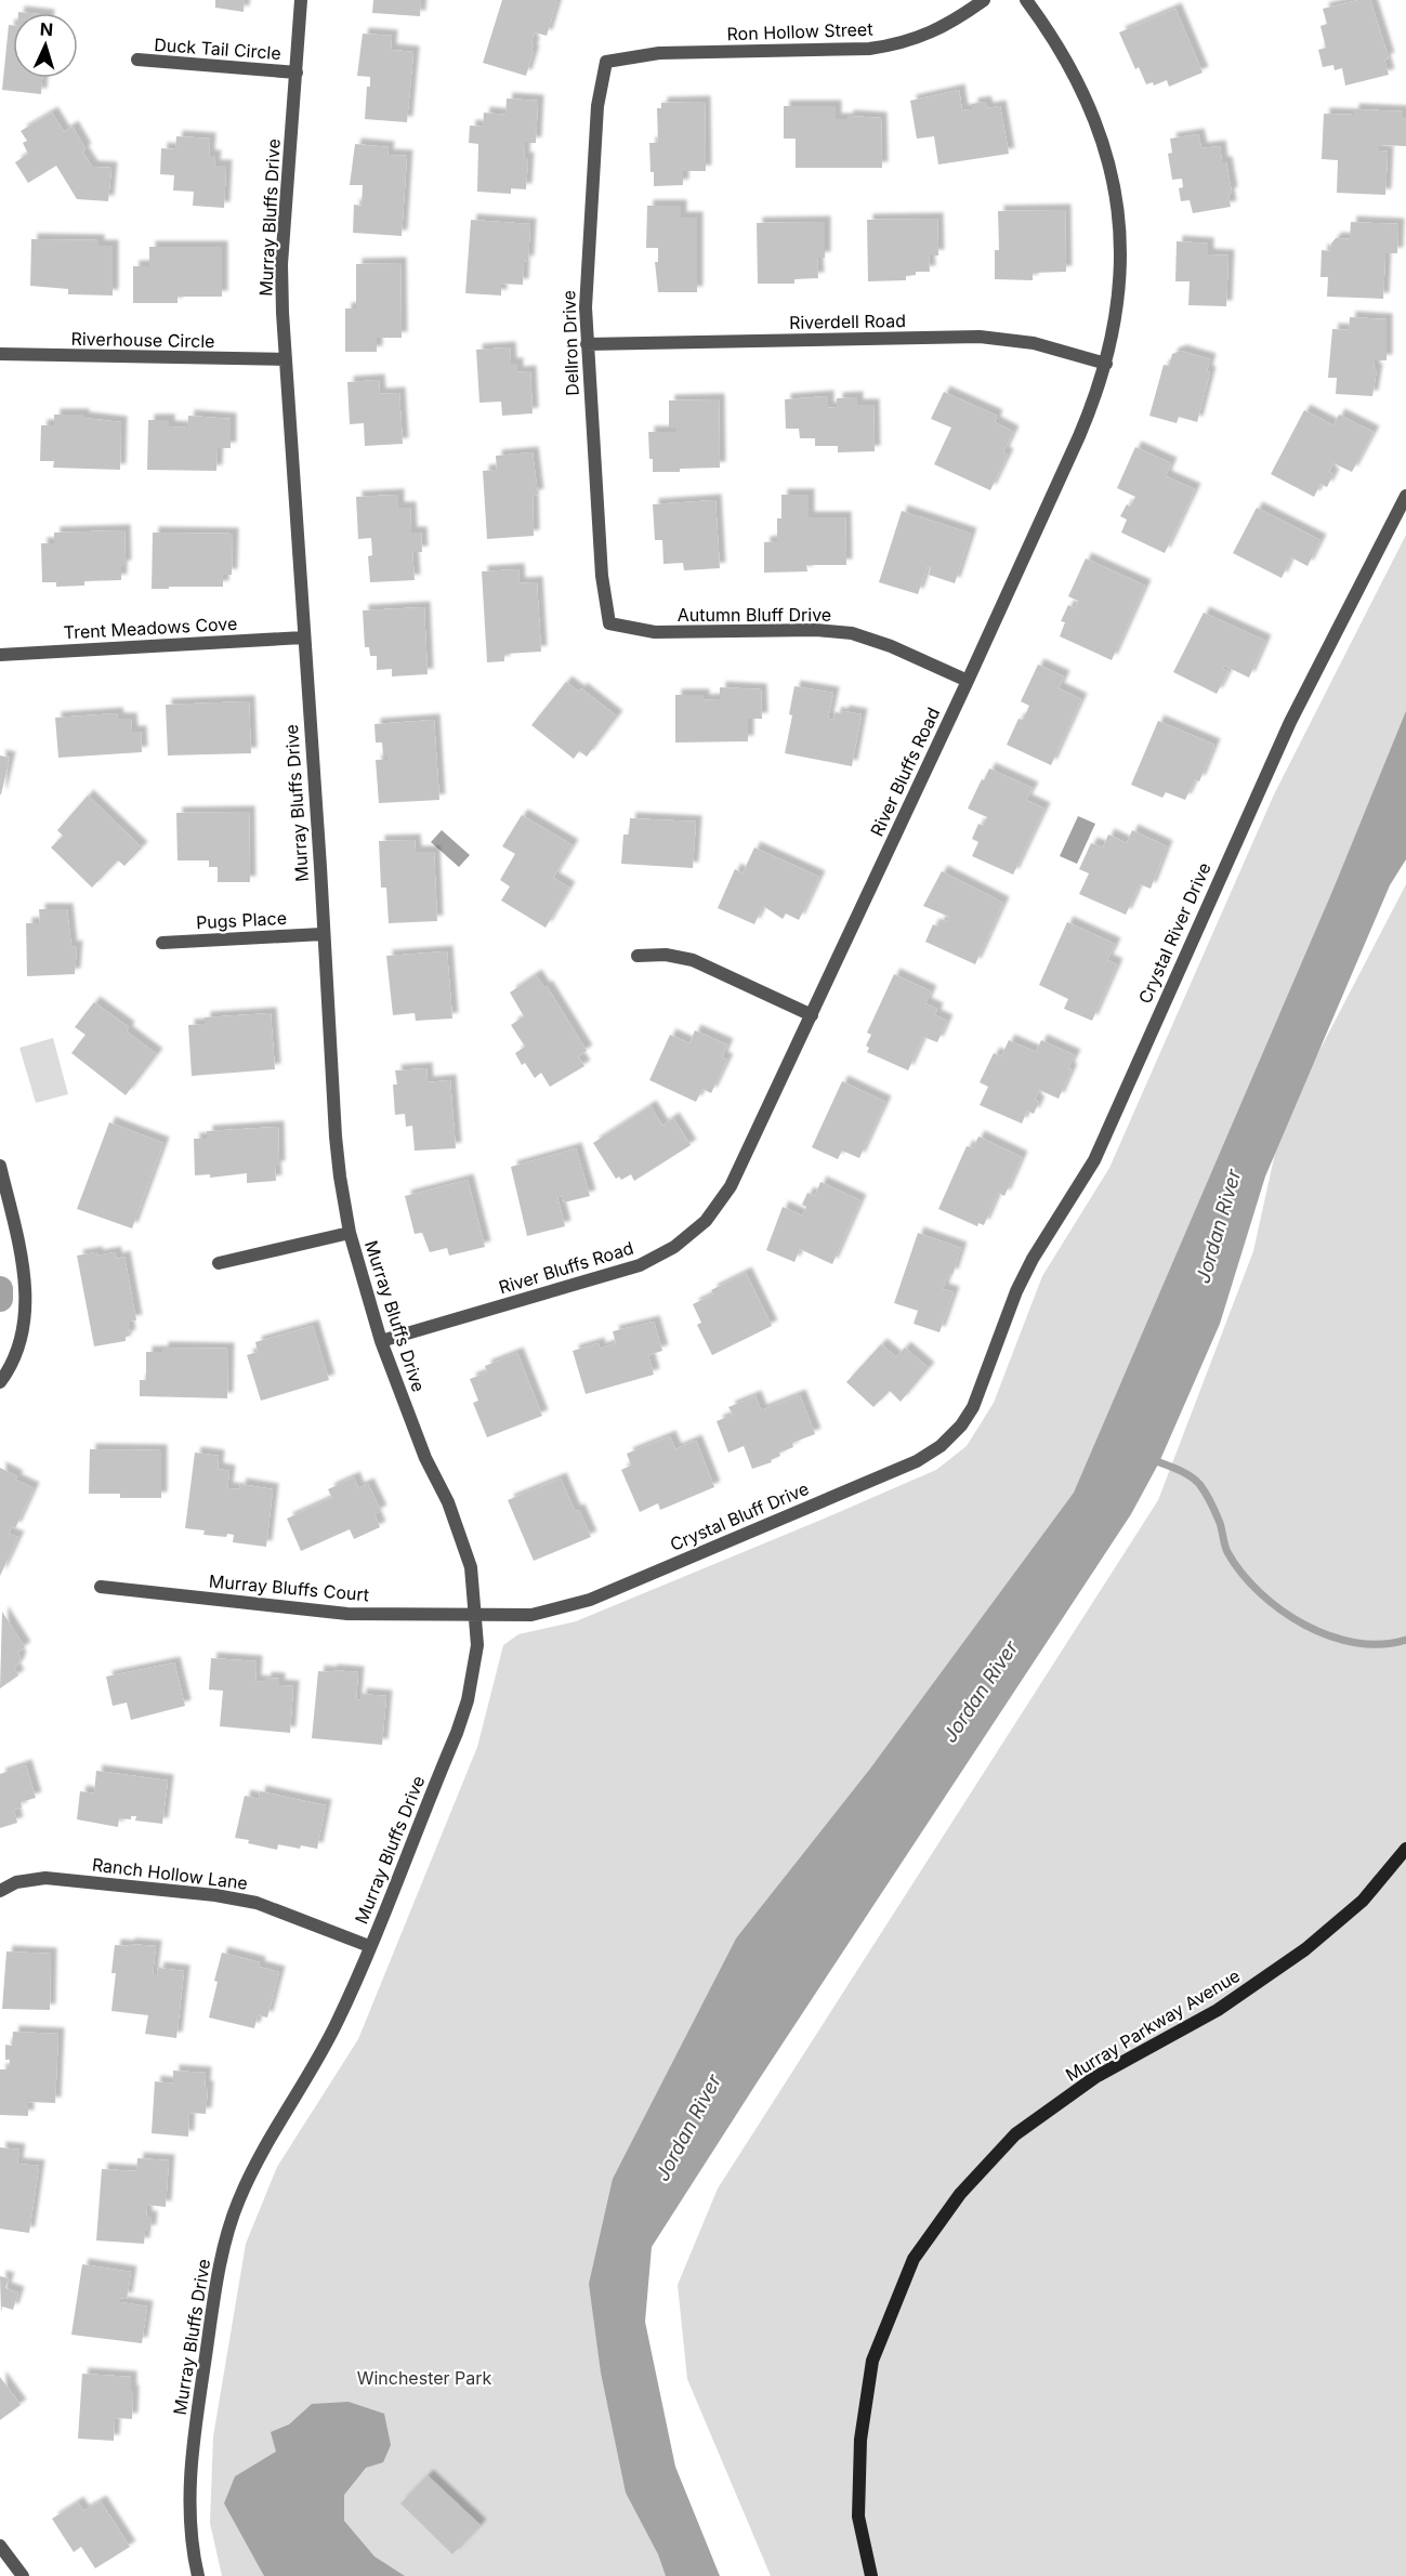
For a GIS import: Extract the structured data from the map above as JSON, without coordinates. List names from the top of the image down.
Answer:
{
  "streets": {
    "street": [
      "Ron Hollow Street",
      "Duck Tail Circle",
      "Murray Bluffs Drive",
      "Riverdell Road",
      "Riverhouse Circle",
      "Dellron Drive",
      "Autumn Bluff Drive",
      "Trent Meadows Cove",
      "River Bluffs Road",
      "Pugs Place",
      "Crystal River Drive",
      "Crystal Bluff Drive",
      "Murray Bluffs Court",
      "Ranch Hollow Lane",
      "Murray Parkway Avenue"
    ]
  },
  "crossings": [
    ["Ron Hollow Street", "Dellron Drive"],
    ["Duck Tail Circle", "Murray Bluffs Drive"],
    ["Murray Bluffs Drive", "Riverhouse Circle"],
    ["Murray Bluffs Drive", "Trent Meadows Cove"],
    ["Murray Bluffs Drive", "River Bluffs Road"],
    ["Murray Bluffs Drive", "Pugs Place"],
    ["Murray Bluffs Drive", "Crystal Bluff Drive"],
    ["Murray Bluffs Drive", "Murray Bluffs Court"],
    ["Murray Bluffs Drive", "Ranch Hollow Lane"],
    ["Riverdell Road", "Dellron Drive"],
    ["Riverdell Road", "River Bluffs Road"],
    ["Dellron Drive", "Autumn Bluff Drive"],
    ["Autumn Bluff Drive", "River Bluffs Road"],
    ["Crystal River Drive", "Crystal Bluff Drive"],
    ["Crystal Bluff Drive", "Murray Bluffs Court"]
  ],
  "water": ["Jordan River"],
  "parks": ["Winchester Park"],
  "north": "top"
}
